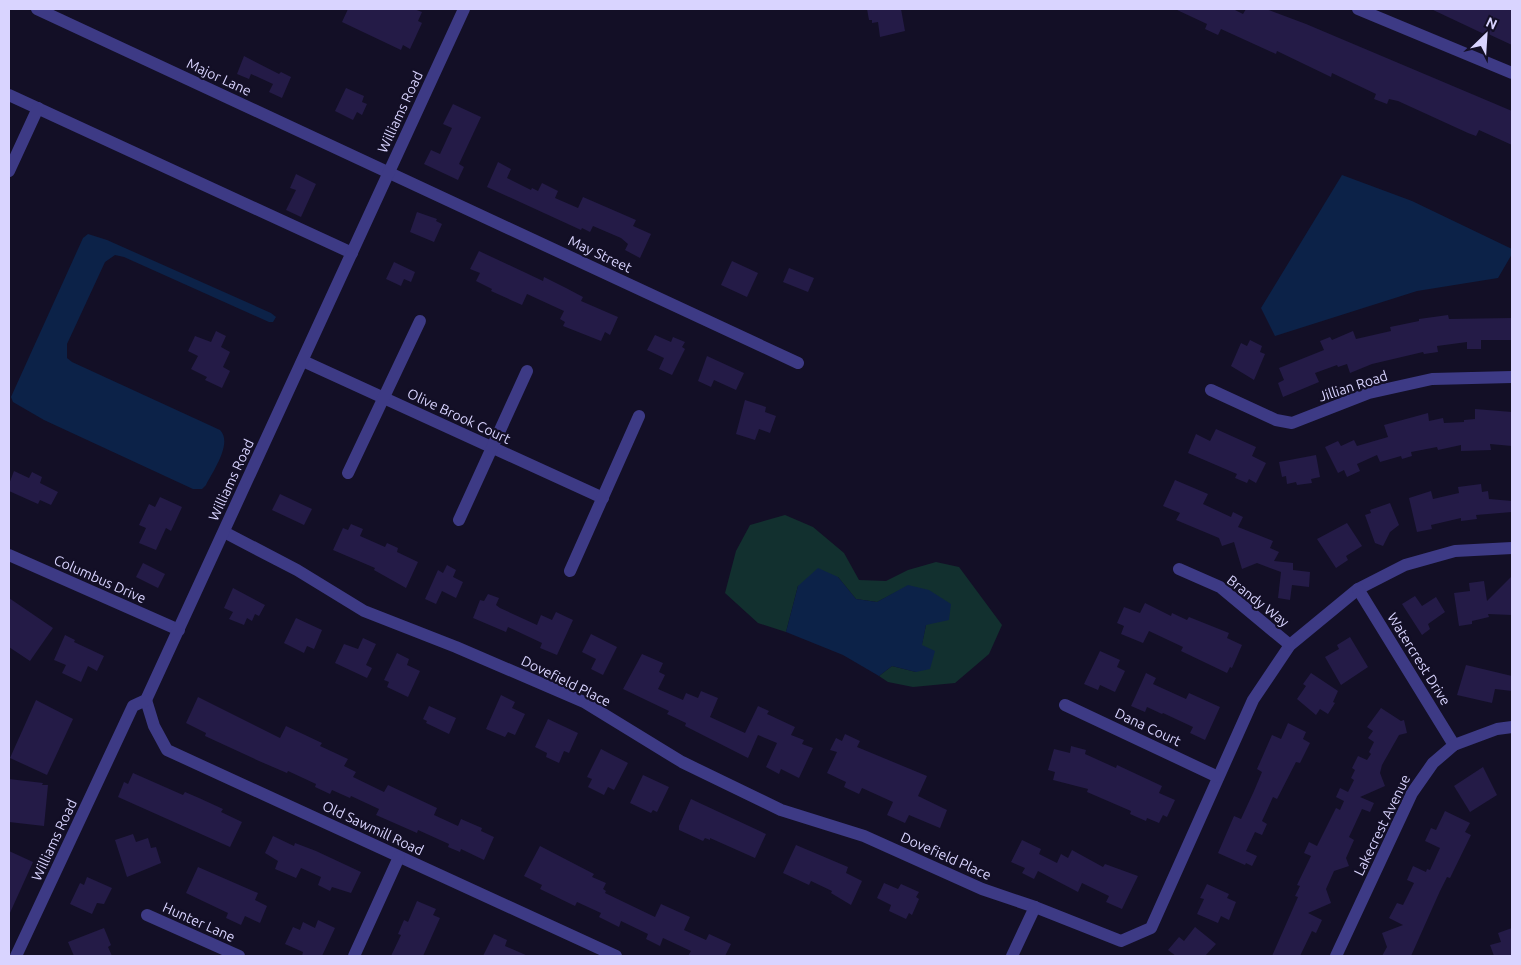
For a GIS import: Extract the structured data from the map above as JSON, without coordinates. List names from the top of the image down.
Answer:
{
  "streets": {
    "street": [
      "Major Lane",
      "Williams Road",
      "May Street",
      "Jillian Road",
      "Olive Brook Court",
      "Columbus Drive",
      "Brandy Way",
      "Watercrest Drive",
      "Dovefield Place",
      "Dana Court",
      "Lakecrest Avenue",
      "Old Sawmill Road",
      "Hunter Lane"
    ]
  },
  "crossings": [
    ["Major Lane", "Williams Road"],
    ["Major Lane", "May Street"],
    ["Williams Road", "May Street"],
    ["Williams Road", "Olive Brook Court"],
    ["Williams Road", "Columbus Drive"],
    ["Williams Road", "Dovefield Place"],
    ["Williams Road", "Old Sawmill Road"],
    ["Brandy Way", "Dovefield Place"],
    ["Watercrest Drive", "Dovefield Place"],
    ["Watercrest Drive", "Lakecrest Avenue"],
    ["Dovefield Place", "Dana Court"]
  ],
  "north": "top right"
}
